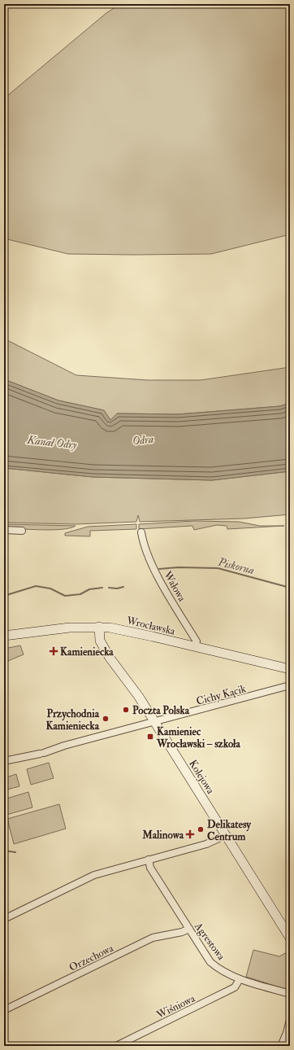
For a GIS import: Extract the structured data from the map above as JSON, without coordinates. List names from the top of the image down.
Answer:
{
  "streets": {
    "street": [
      "Wałowa",
      "Wrocławska",
      "Cichy Kącik",
      "Kolejowa",
      "Agrestowa",
      "Orzechowa",
      "Wiśniowa"
    ]
  },
  "crossings": [
    ["Wałowa", "Wrocławska"],
    ["Wrocławska", "Kolejowa"],
    ["Cichy Kącik", "Kolejowa"],
    ["Agrestowa", "Orzechowa"],
    ["Agrestowa", "Wiśniowa"]
  ],
  "water": ["Odra", "Kanał Odry", "Piskorna"],
  "places": {
    "health": ["Kamieniecka", "Malinowa"],
    "other": ["Poczta Polska", "Przychodnia Kamieniecka", "Delikatesy Centrum"],
    "transit": ["Kamieniec Wrocławski – szkoła"]
  }
}
